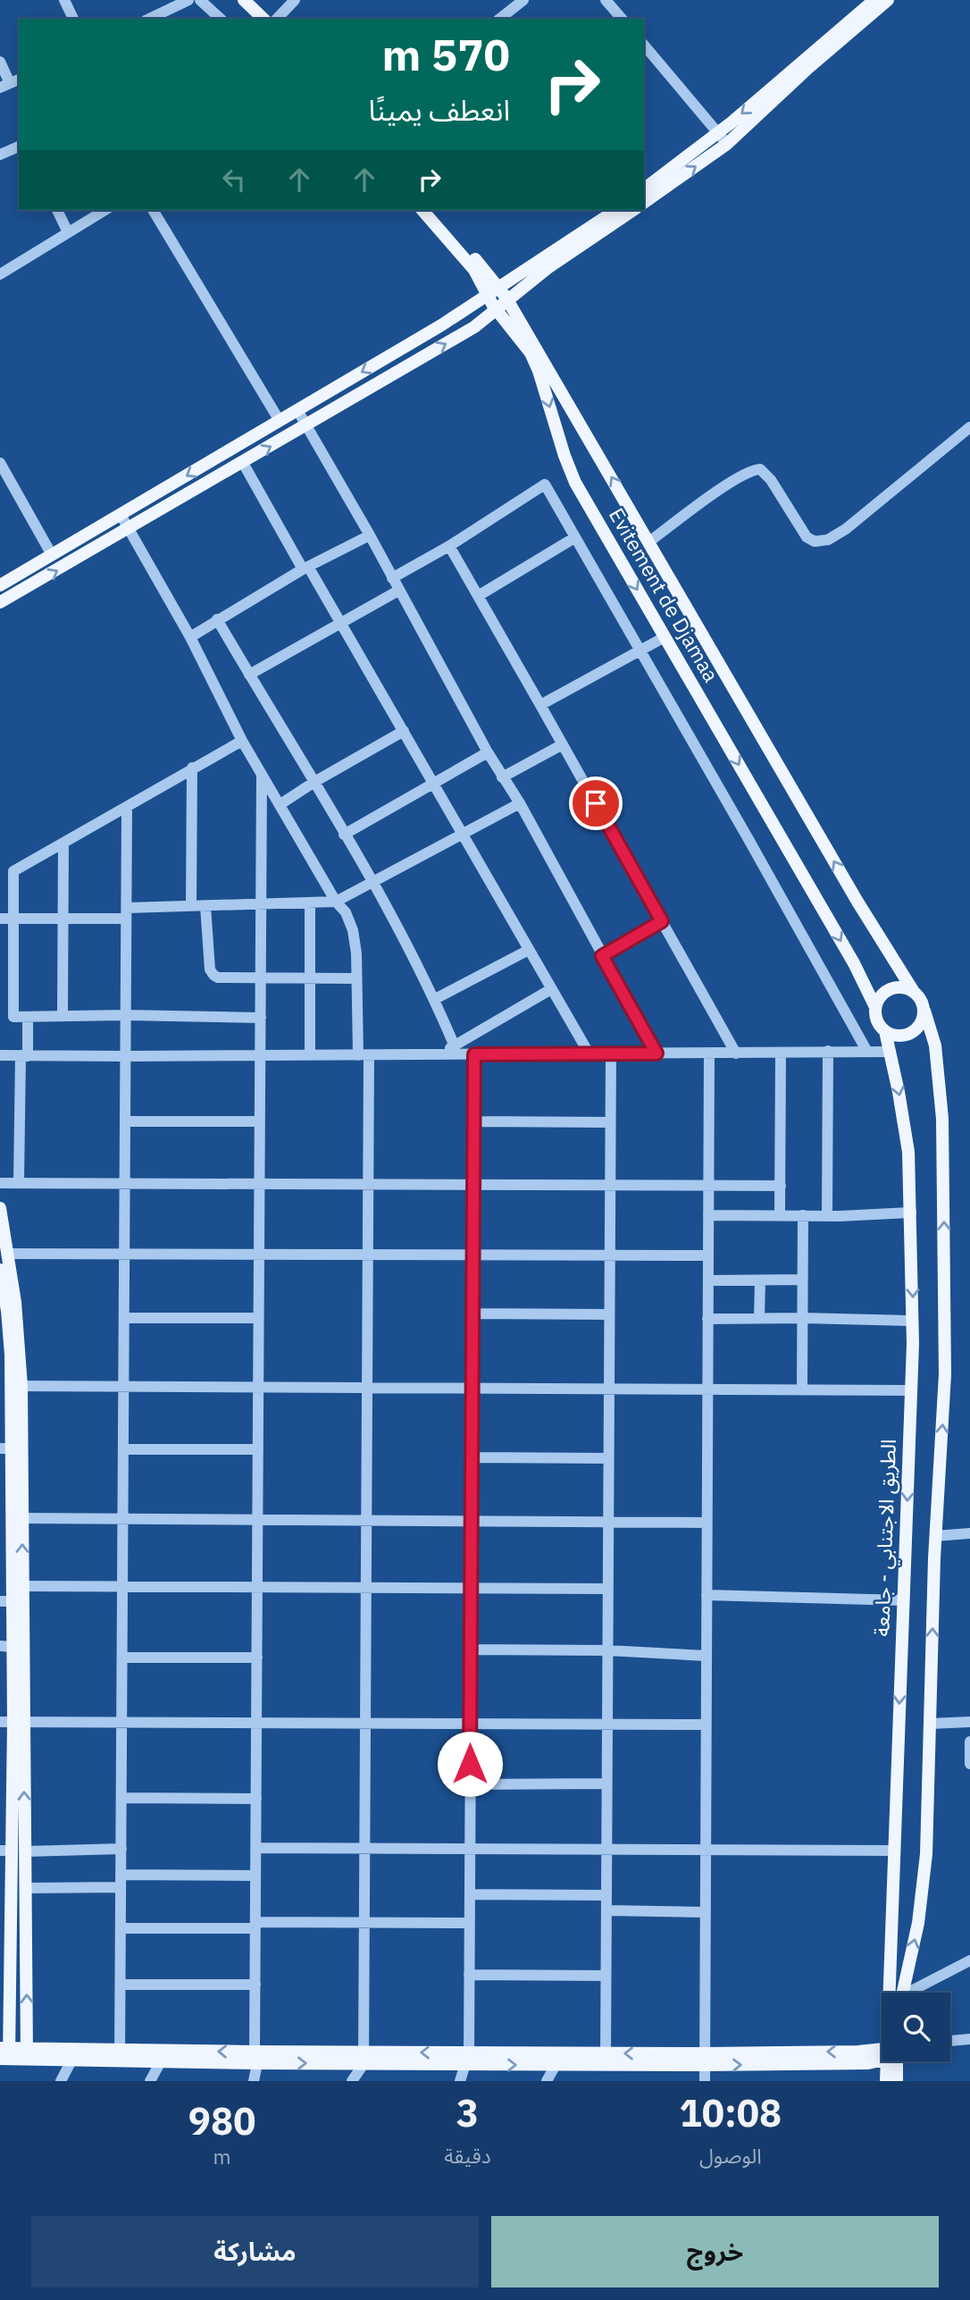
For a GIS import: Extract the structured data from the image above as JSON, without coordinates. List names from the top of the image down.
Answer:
{
  "streets": {
    "main road": ["Evitement de Djamaa", "الطريق الاجتنابي - جامعة"]
  },
  "crossings": [
    ["Evitement de Djamaa", "الطريق الاجتنابي - جامعة"]
  ],
  "page": {
    "turn": ["570 m", "انعطف يمينًا"],
    "eta": [
      "10:08",
      "الوصول",
      "3",
      "دقيقة",
      "980",
      "m"
    ],
    "buttons": ["خروج", "مشاركة"]
  }
}
